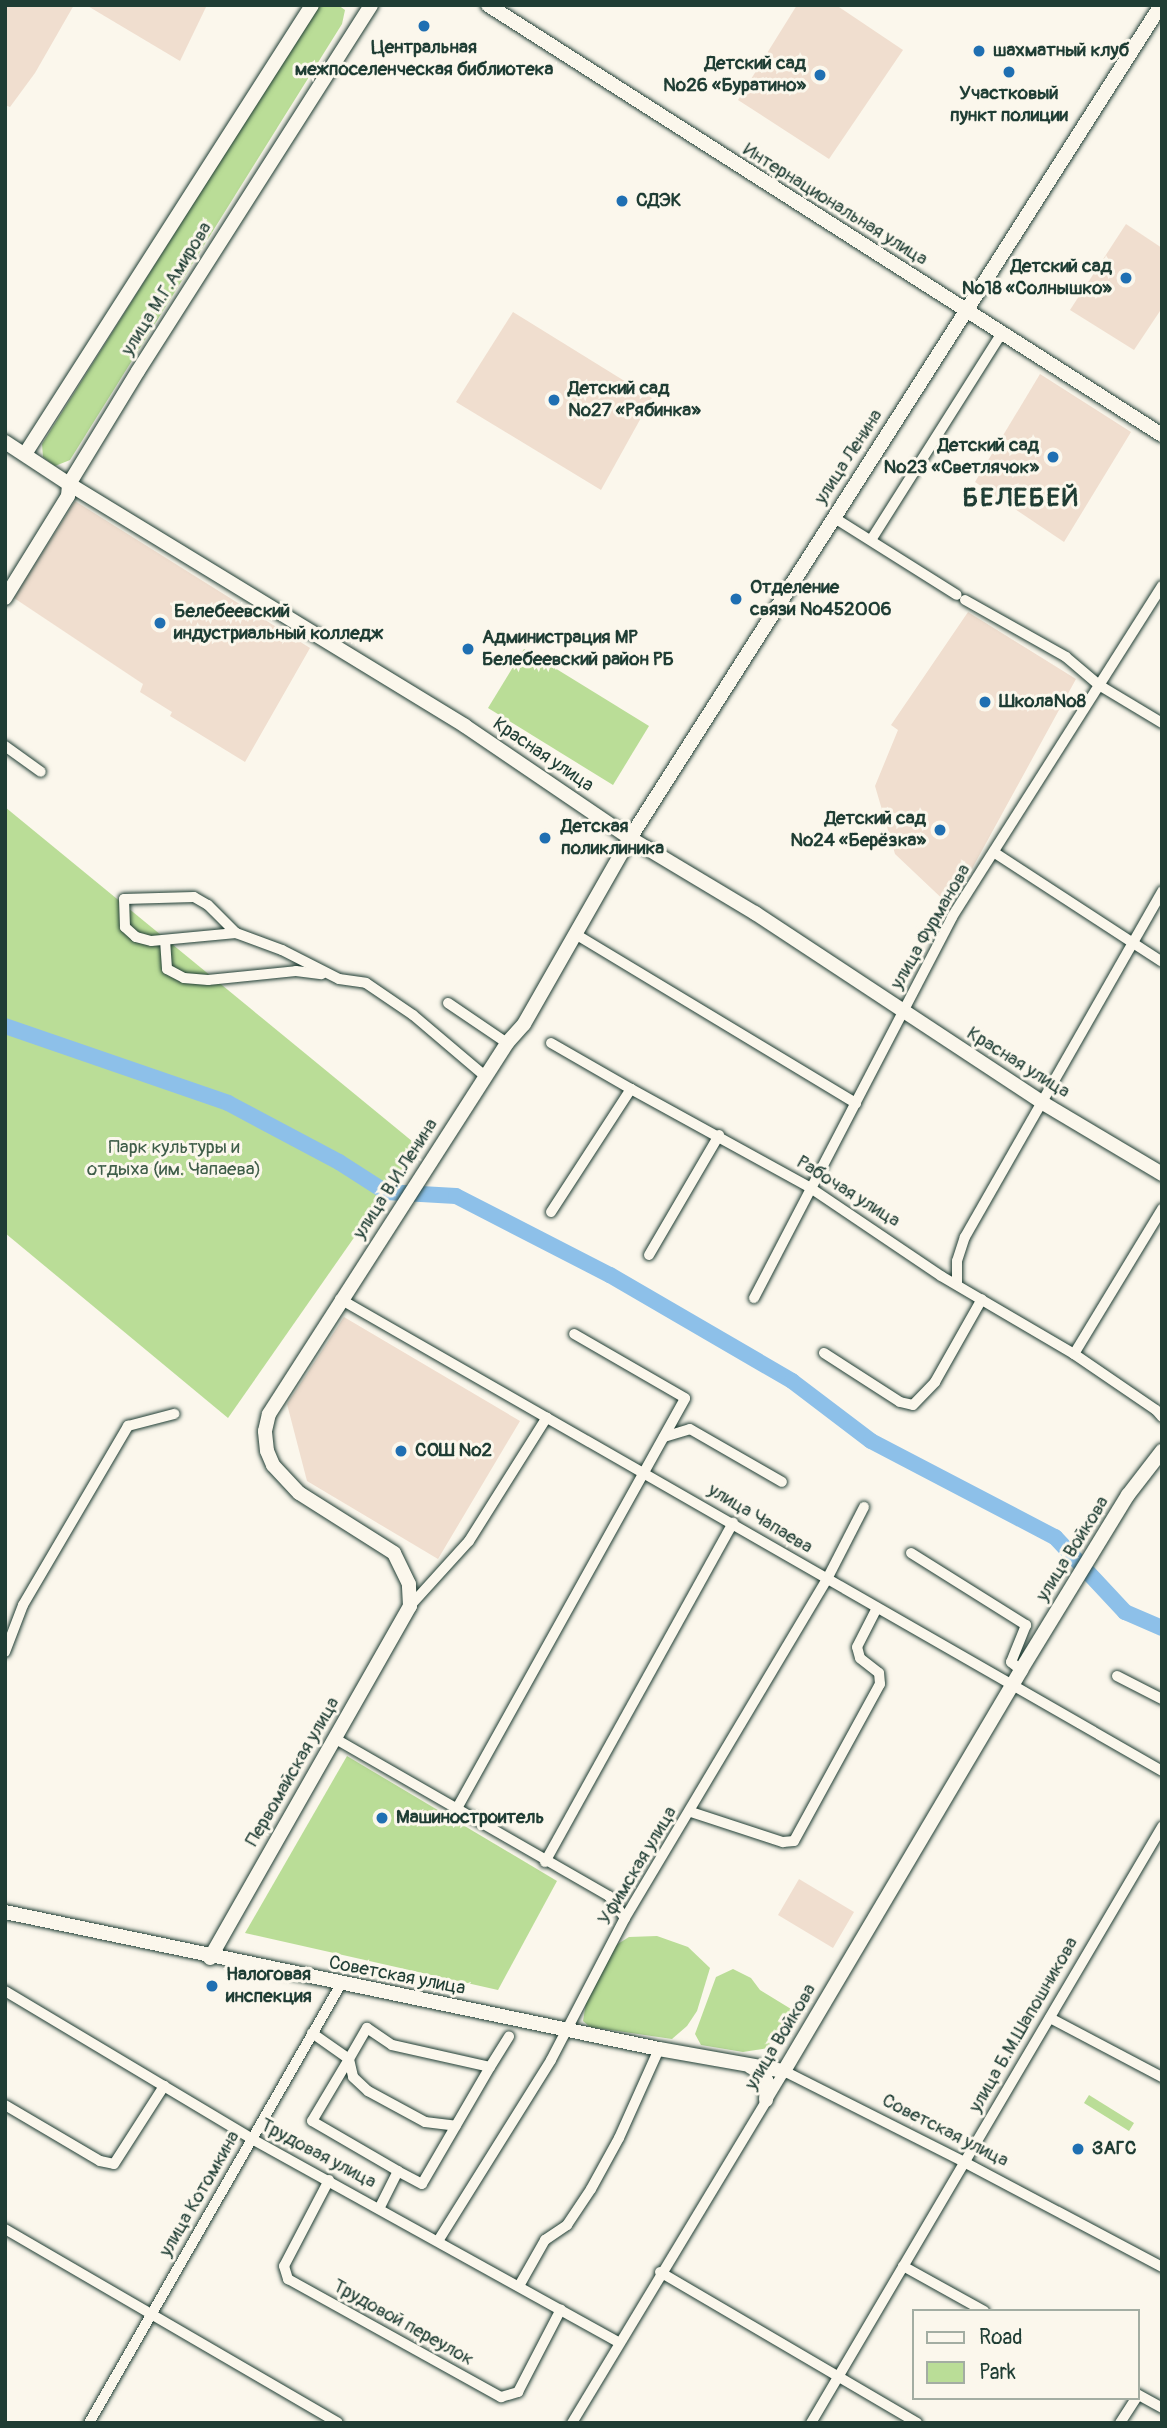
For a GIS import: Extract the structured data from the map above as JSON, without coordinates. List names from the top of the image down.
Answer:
{
  "streets": {
    "main road": [
      "Интернациональная улица",
      "улица М.Г.Амирова",
      "улица Ленина",
      "Красная улица",
      "улица В.И.Ленина",
      "улица Войкова",
      "Первомайская улица",
      "Советская улица"
    ],
    "street": [
      "улица Фурманова",
      "Рабочая улица",
      "улица Чапаева",
      "Уфимская улица",
      "улица Б.М.Шапошникова",
      "Трудовая улица",
      "улица Котомкина",
      "Трудовой переулок"
    ]
  },
  "crossings": [
    ["Интернациональная улица", "улица Ленина"],
    ["улица М.Г.Амирова", "Красная улица"],
    ["улица Ленина", "Красная улица"],
    ["улица Ленина", "улица В.И.Ленина"],
    ["Красная улица", "улица Фурманова"],
    ["улица Фурманова", "Рабочая улица"],
    ["улица В.И.Ленина", "улица Чапаева"],
    ["улица В.И.Ленина", "Первомайская улица"],
    ["улица Чапаева", "улица Войкова"],
    ["улица Чапаева", "Первомайская улица"],
    ["улица Чапаева", "Уфимская улица"],
    ["улица Войкова", "Советская улица"],
    ["улица Войкова", "Трудовая улица"],
    ["Первомайская улица", "Советская улица"],
    ["Уфимская улица", "Советская улица"],
    ["Уфимская улица", "Трудовая улица"],
    ["Советская улица", "улица Б.М.Шапошникова"],
    ["Советская улица", "улица Котомкина"],
    ["Трудовая улица", "улица Котомкина"],
    ["Трудовая улица", "Трудовой переулок"]
  ],
  "districts": ["БЕЛЕБЕЙ"],
  "parks": ["Парк культуры и отдыха (им. Чапаева)"],
  "places": [
    "Центральная межпоселенческая библиотека",
    "шахматный клуб",
    "Участковый пункт полиции",
    "Детский сад №26 «Буратино»",
    "СДЭК",
    "Детский сад №18 «Солнышко»",
    "Детский сад №27 «Рябинка»",
    "Детский сад №23 «Светлячок»",
    "Отделение связи №452006",
    "Белебеевский индустриальный колледж",
    "Администрация МР Белебеевский район РБ",
    "Школа№8",
    "Детский сад №24 «Берёзка»",
    "Детская поликлиника",
    "СОШ №2",
    "Машиностроитель",
    "Налоговая инспекция",
    "ЗАГС"
  ],
  "legend": ["Road", "Park"]
}
